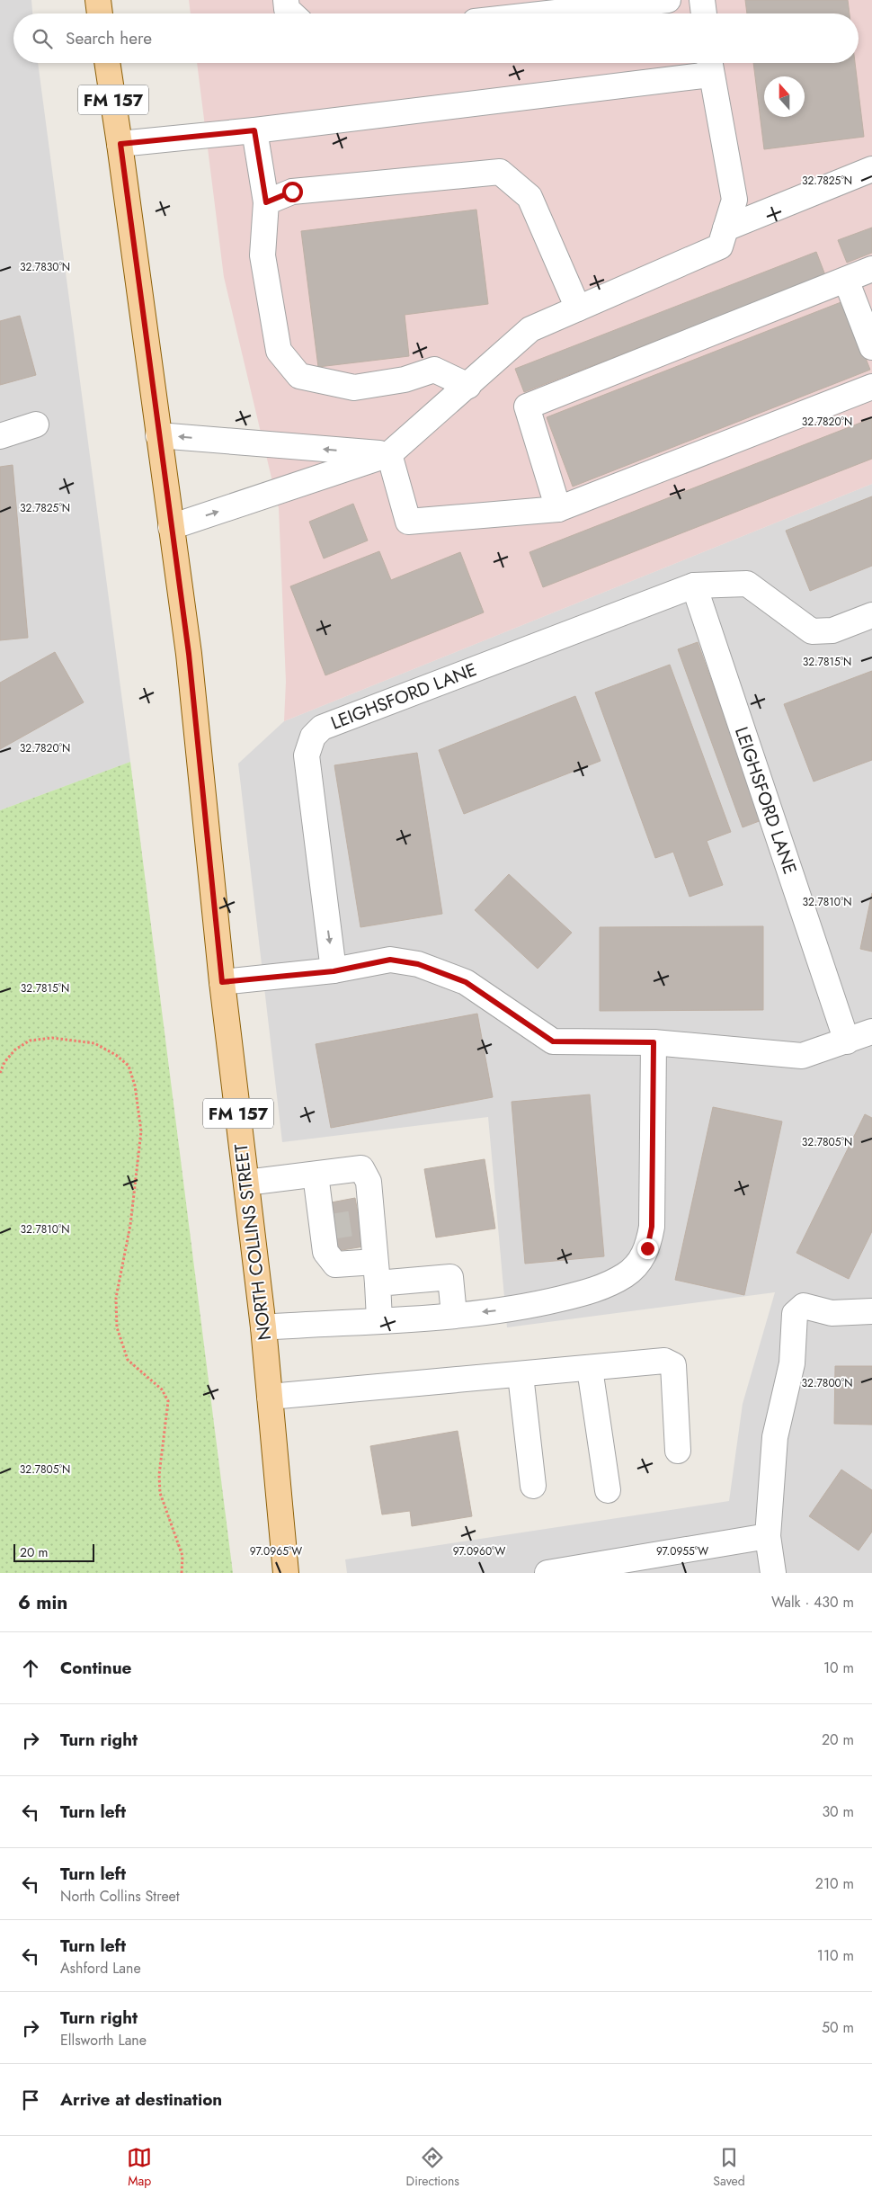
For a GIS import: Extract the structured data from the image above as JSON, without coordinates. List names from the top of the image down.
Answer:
{
  "streets": {
    "main road": ["FM 157", "NORTH COLLINS STREET"],
    "lane": ["LEIGHSFORD LANE"]
  },
  "one_way": ["LEIGHSFORD LANE"],
  "scale_bar": "20 m",
  "north": "top",
  "page": {
    "search": "Search here",
    "scale": "20 m",
    "heading": ["6 min", "Walk · 430 m"],
    "list": [
      ["Continue", "10 m"],
      ["Turn right", "20 m"],
      ["Turn left", "30 m"],
      ["Turn left", "North Collins Street", "210 m"],
      ["Turn left", "Ashford Lane", "110 m"],
      ["Turn right", "Ellsworth Lane", "50 m"],
      "Arrive at destination"
    ],
    "nav": ["Map", "Directions", "Saved"]
  },
  "coordinates": [
    "32.7825°N",
    "32.7830°N",
    "32.7820°N",
    "32.7815°N",
    "32.7810°N",
    "32.7805°N",
    "32.7800°N",
    "97.0965°W",
    "97.0960°W",
    "97.0955°W"
  ]
}
